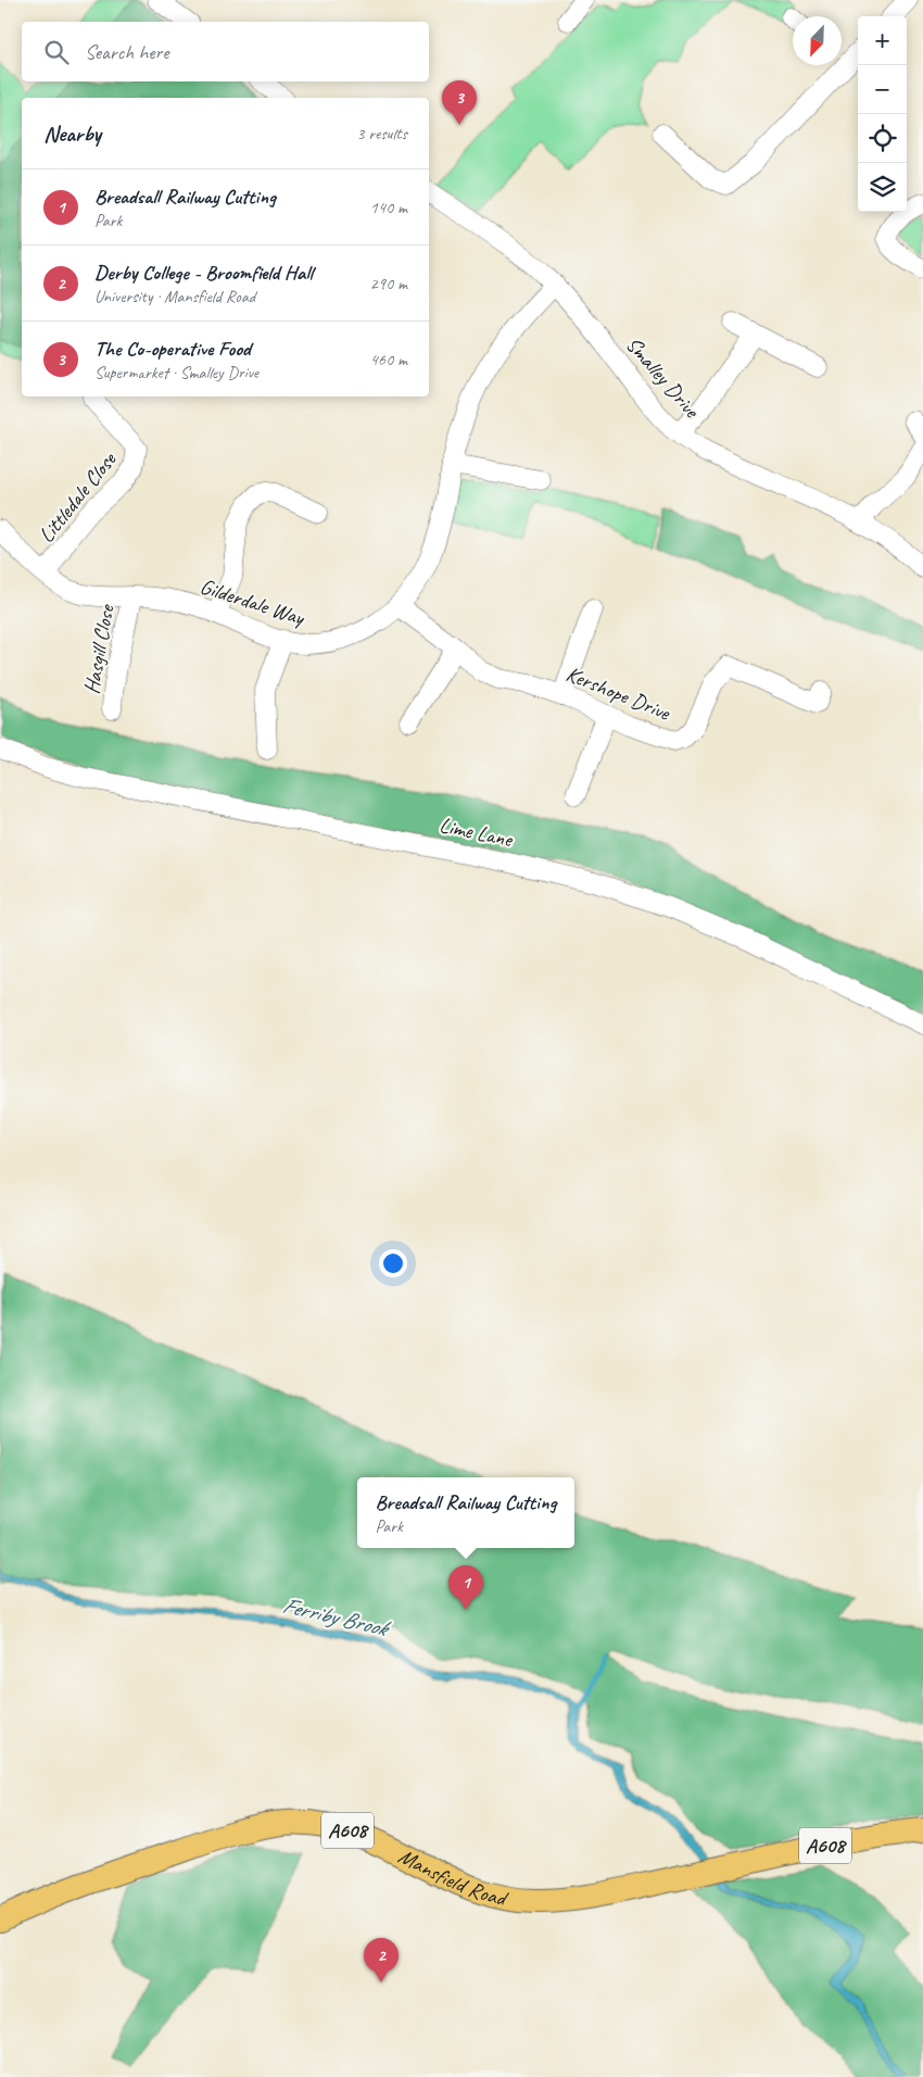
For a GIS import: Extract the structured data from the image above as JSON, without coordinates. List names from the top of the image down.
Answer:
{
  "streets": {
    "main road": ["A608", "Mansfield Road"],
    "street": [
      "Smalley Drive",
      "Littledale Close",
      "Gilderdale Way",
      "Hasgill Close",
      "Kershope Drive",
      "Lime Lane"
    ]
  },
  "crossings": [
    ["Smalley Drive", "Gilderdale Way"],
    ["Littledale Close", "Gilderdale Way"],
    ["Gilderdale Way", "Hasgill Close"],
    ["Gilderdale Way", "Kershope Drive"]
  ],
  "water": ["Ferriby Brook"],
  "north": "bottom left",
  "page": {
    "map_buttons": ["+", "−"],
    "search": "Search here",
    "pins": ["3", "1", "2"],
    "heading": ["Nearby", "3 results"],
    "list": [
      {
        "mark": "1",
        "name": "Breadsall Railway Cutting",
        "note": "Park",
        "value": "140 m"
      },
      {
        "mark": "2",
        "name": "Derby College - Broomfield Hall",
        "note": "University · Mansfield Road",
        "value": "290 m"
      },
      {
        "mark": "3",
        "name": "The Co-operative Food",
        "note": "Supermarket · Smalley Drive",
        "value": "460 m"
      }
    ],
    "popup": ["Breadsall Railway Cutting", "Park"]
  }
}
